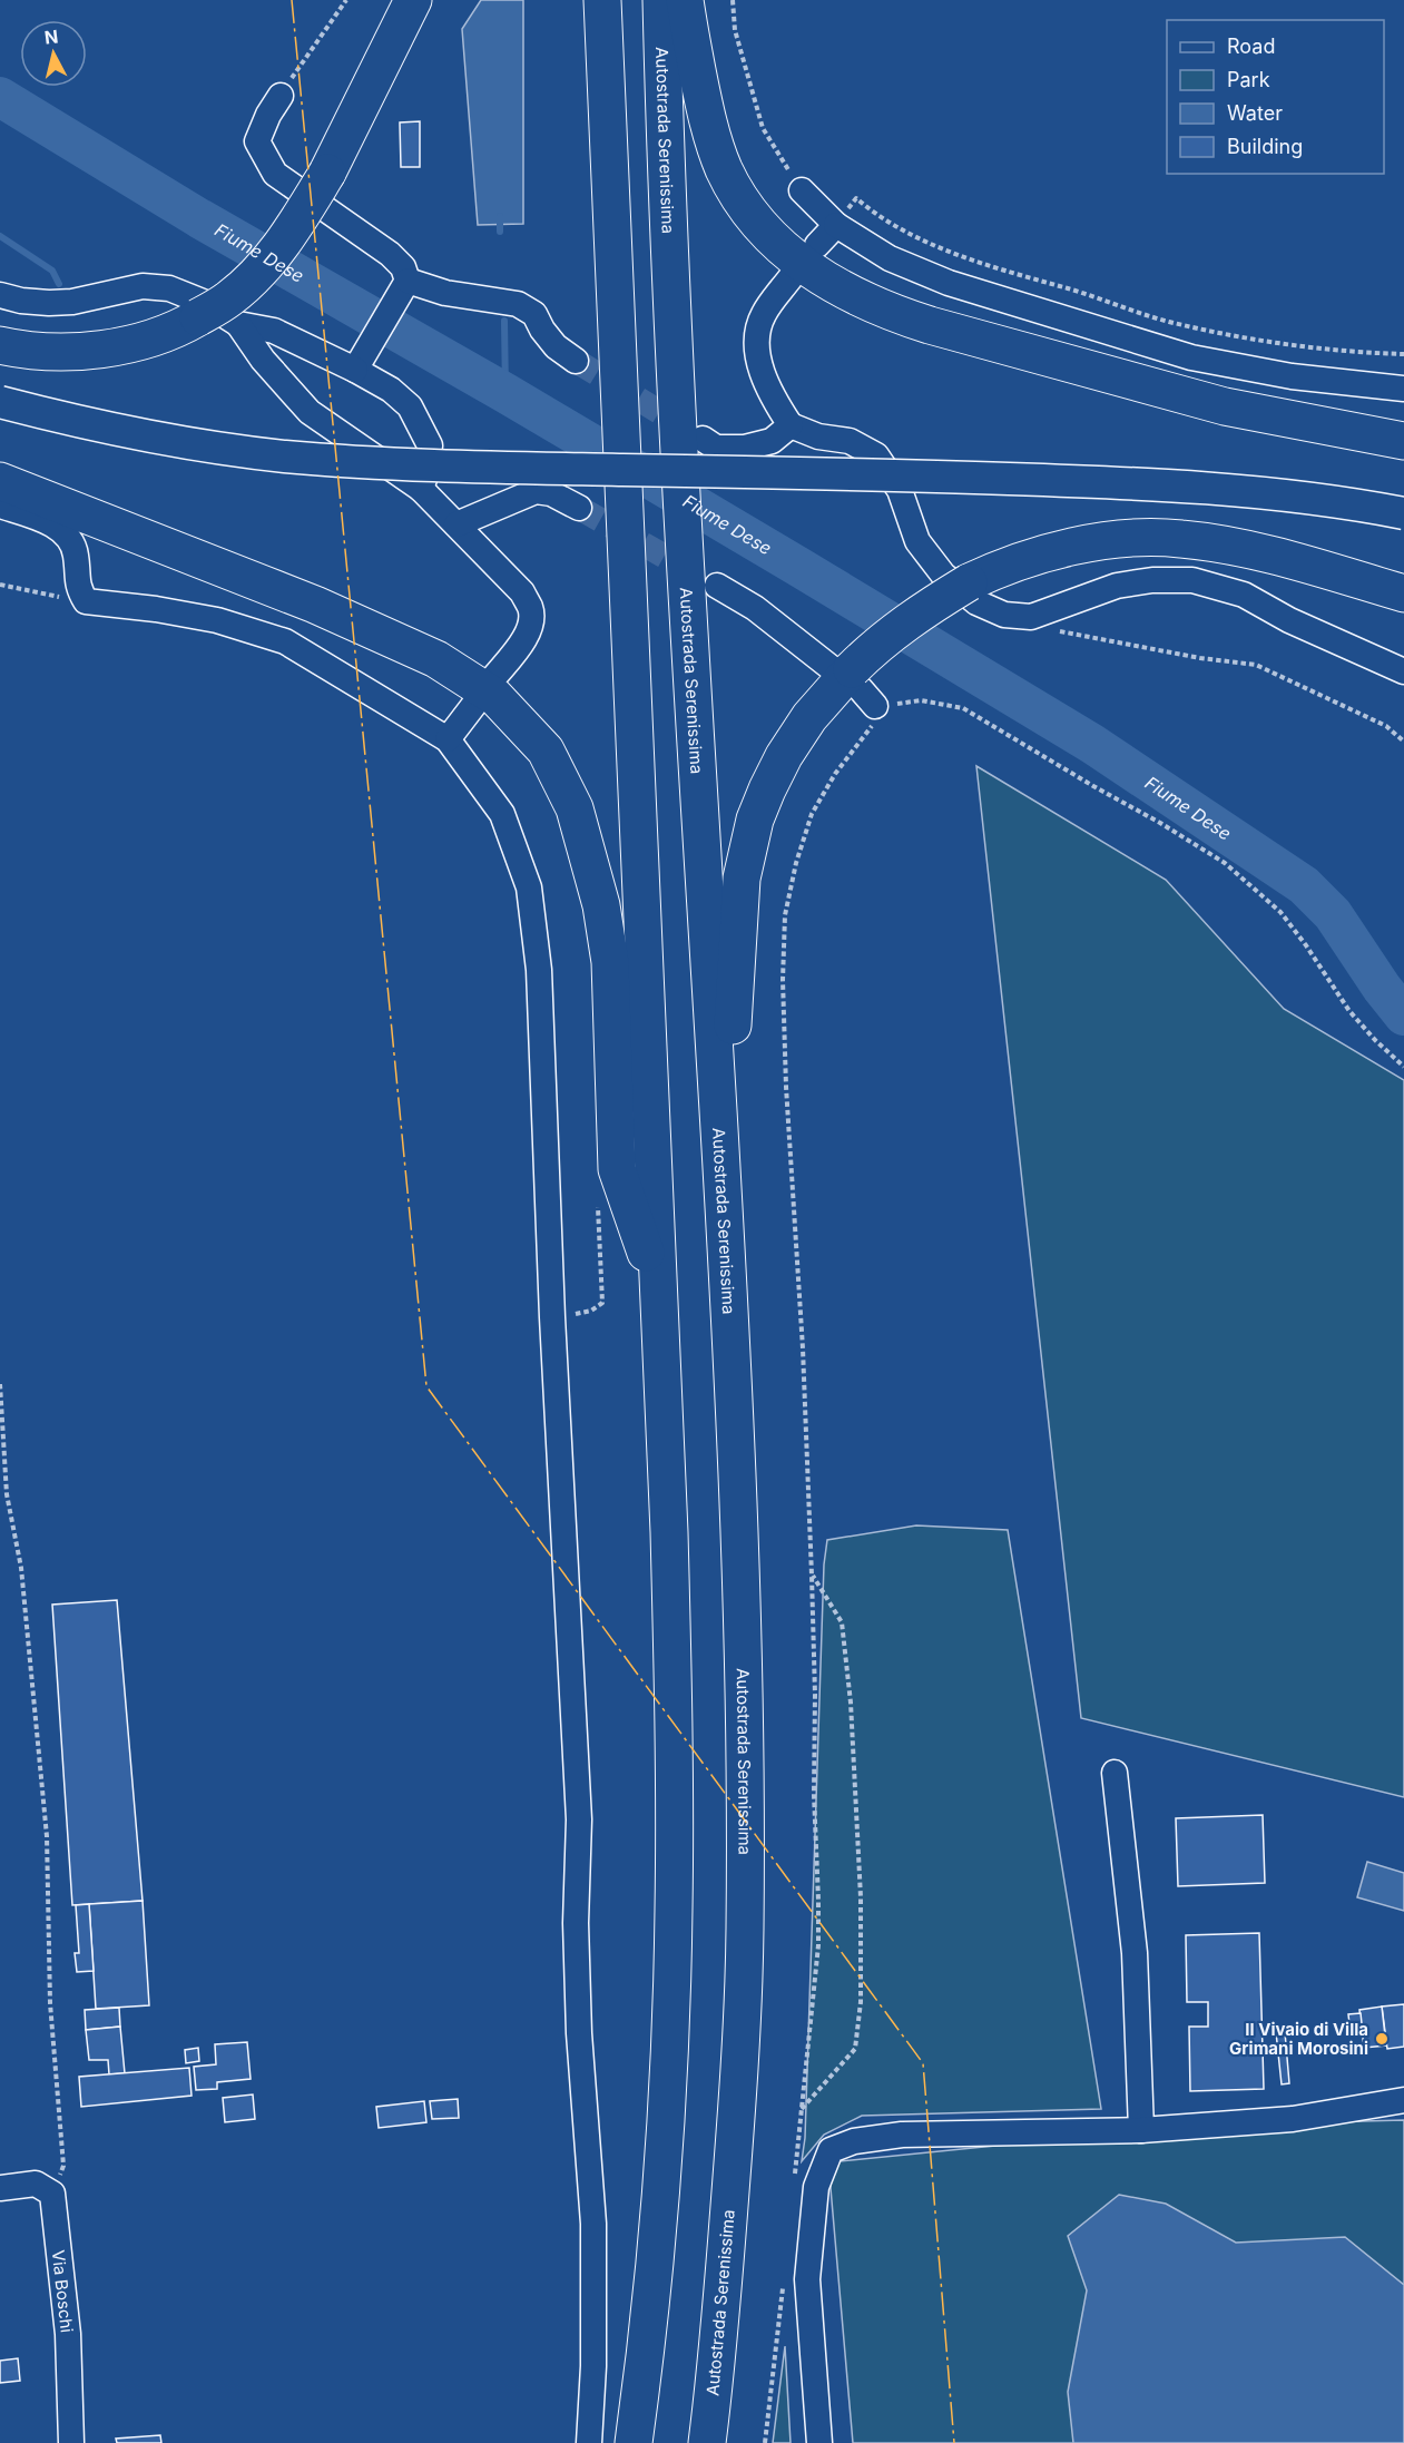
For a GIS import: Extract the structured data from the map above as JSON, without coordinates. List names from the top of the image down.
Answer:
{
  "streets": {
    "highway": ["Autostrada Serenissima"],
    "street": ["Via Boschi"]
  },
  "water": ["Fiume Dese"],
  "places": ["Il Vivaio di Villa Grimani Morosini"],
  "legend": [
    "Road",
    "Park",
    "Water",
    "Building"
  ],
  "north": "top"
}
